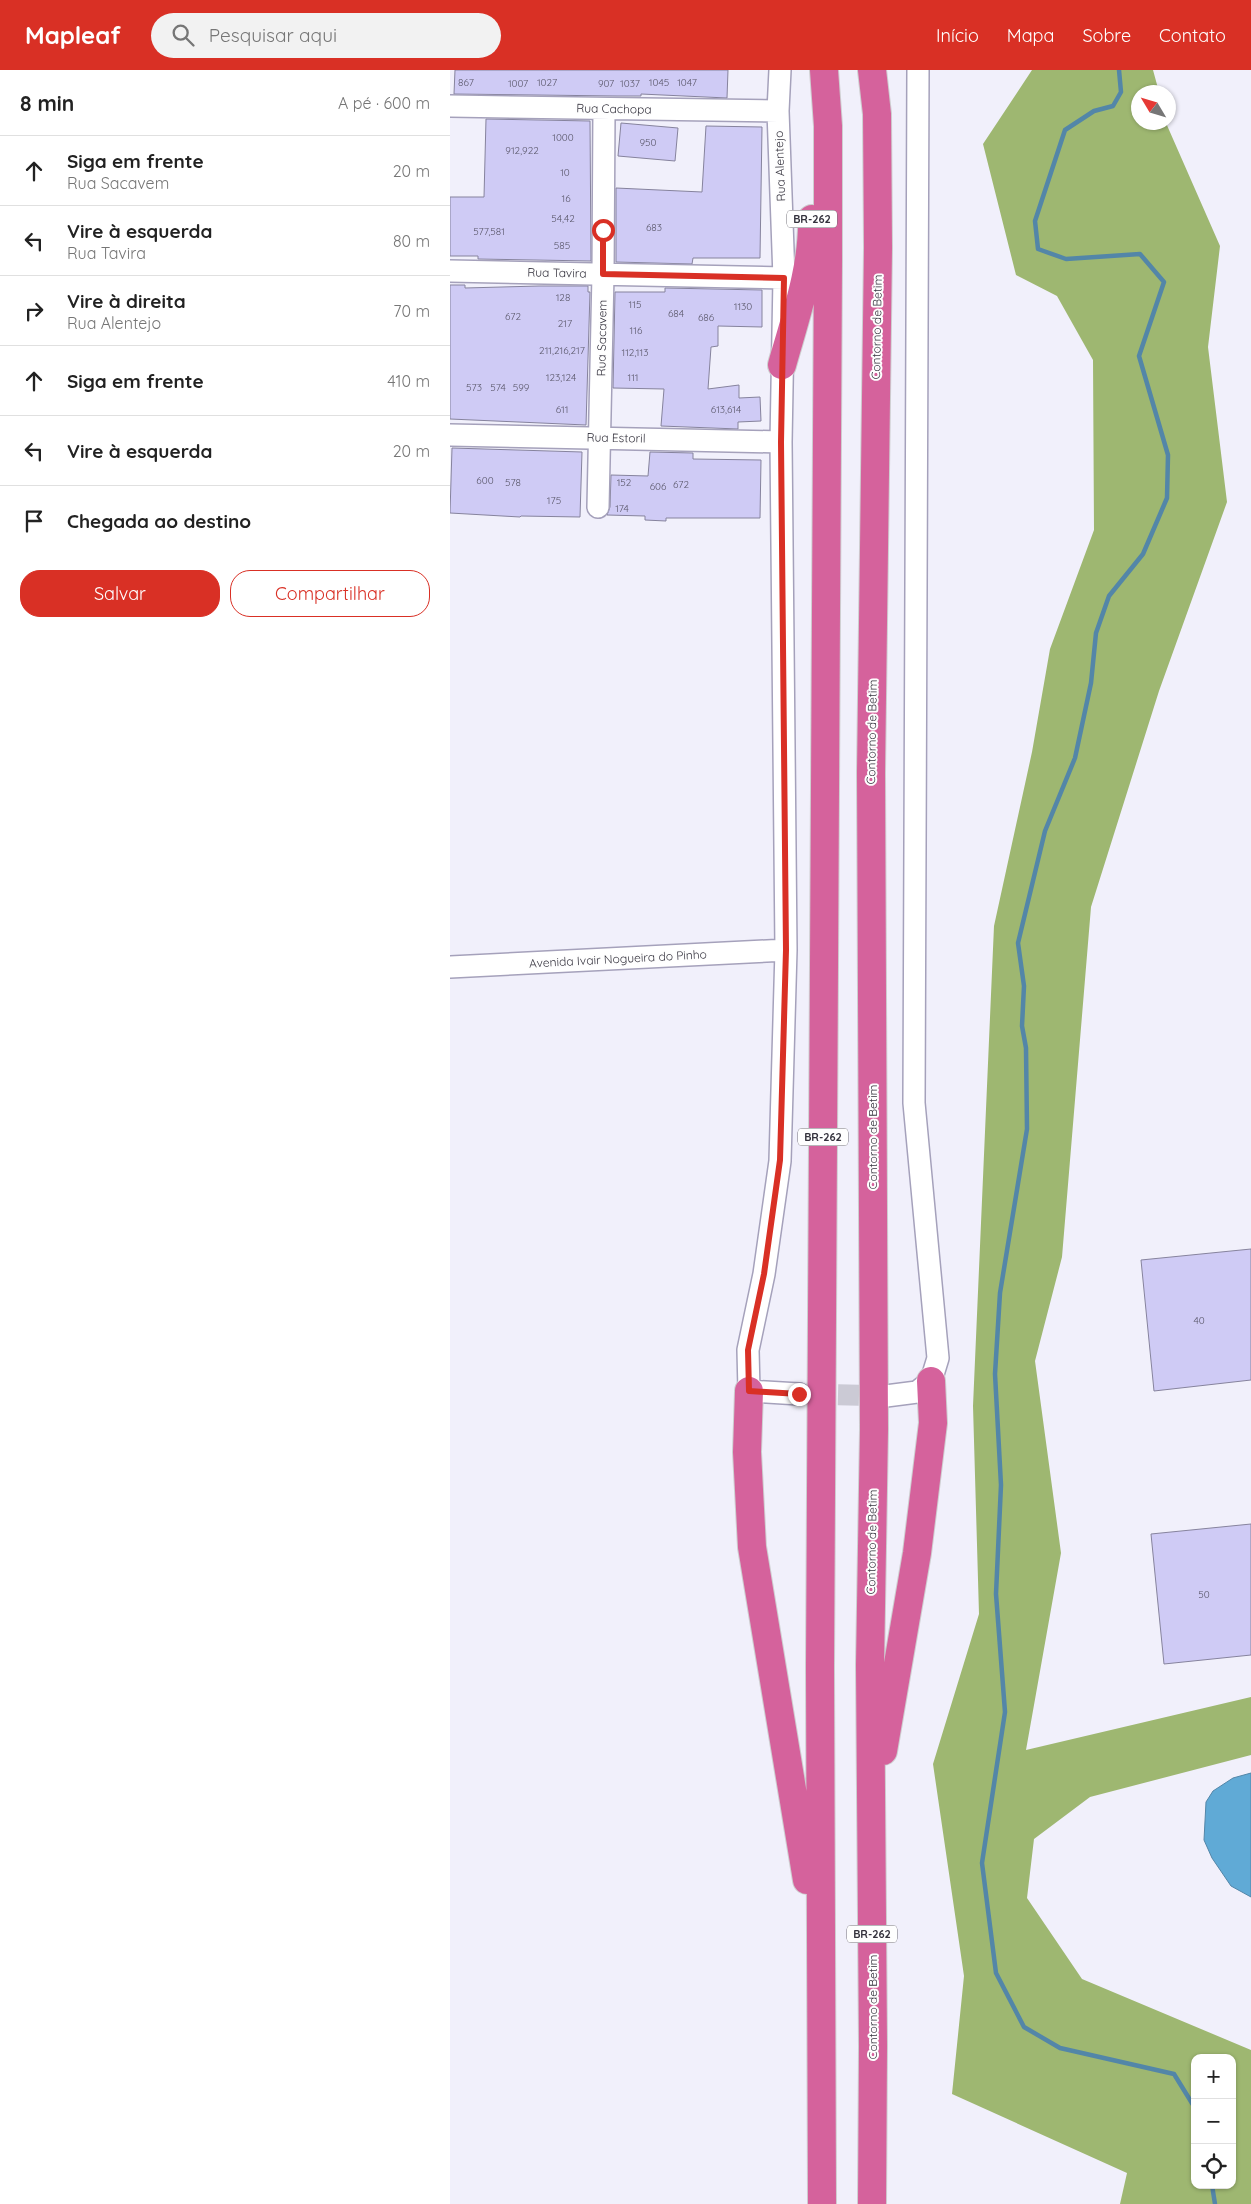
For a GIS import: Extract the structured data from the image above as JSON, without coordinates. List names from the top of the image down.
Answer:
{
  "streets": {
    "highway": ["BR-262", "Contorno de Betim"],
    "street": [
      "Rua Cachopa",
      "Rua Alentejo",
      "Rua Tavira",
      "Rua Sacavem",
      "Rua Estoril",
      "Avenida Ivair Nogueira do Pinho"
    ]
  },
  "crossings": [
    ["Rua Cachopa", "Rua Alentejo"],
    ["Rua Cachopa", "Rua Sacavem"],
    ["Rua Alentejo", "BR-262"],
    ["Rua Alentejo", "Rua Tavira"],
    ["Rua Alentejo", "Rua Estoril"],
    ["Rua Alentejo", "Avenida Ivair Nogueira do Pinho"],
    ["Rua Tavira", "Rua Sacavem"],
    ["Rua Sacavem", "Rua Estoril"]
  ],
  "house_numbers": [
    "867",
    "1027",
    "1045",
    "1047",
    "1007",
    "907",
    "1037",
    "1000",
    "950",
    "912,922",
    "10",
    "16",
    "54,42",
    "683",
    "577,581",
    "585",
    "128",
    "115",
    "1130",
    "684",
    "672",
    "686",
    "217",
    "116",
    "211,216,217",
    "112,113",
    "123,124",
    "111",
    "573",
    "574",
    "599",
    "611",
    "613,614",
    "600",
    "578",
    "152",
    "672",
    "606",
    "175",
    "174",
    "40",
    "50"
  ],
  "north": "top left",
  "page": {
    "header": "Mapleaf",
    "search": "Pesquisar aqui",
    "nav": [
      "Início",
      "Mapa",
      "Sobre",
      "Contato"
    ],
    "heading": ["8 min", "A pé · 600 m"],
    "list": [
      ["Siga em frente", "Rua Sacavem", "20 m"],
      ["Vire à esquerda", "Rua Tavira", "80 m"],
      ["Vire à direita", "Rua Alentejo", "70 m"],
      ["Siga em frente", "410 m"],
      ["Vire à esquerda", "20 m"],
      "Chegada ao destino"
    ],
    "buttons": ["Salvar", "Compartilhar"],
    "map_buttons": ["+", "−"]
  }
}
